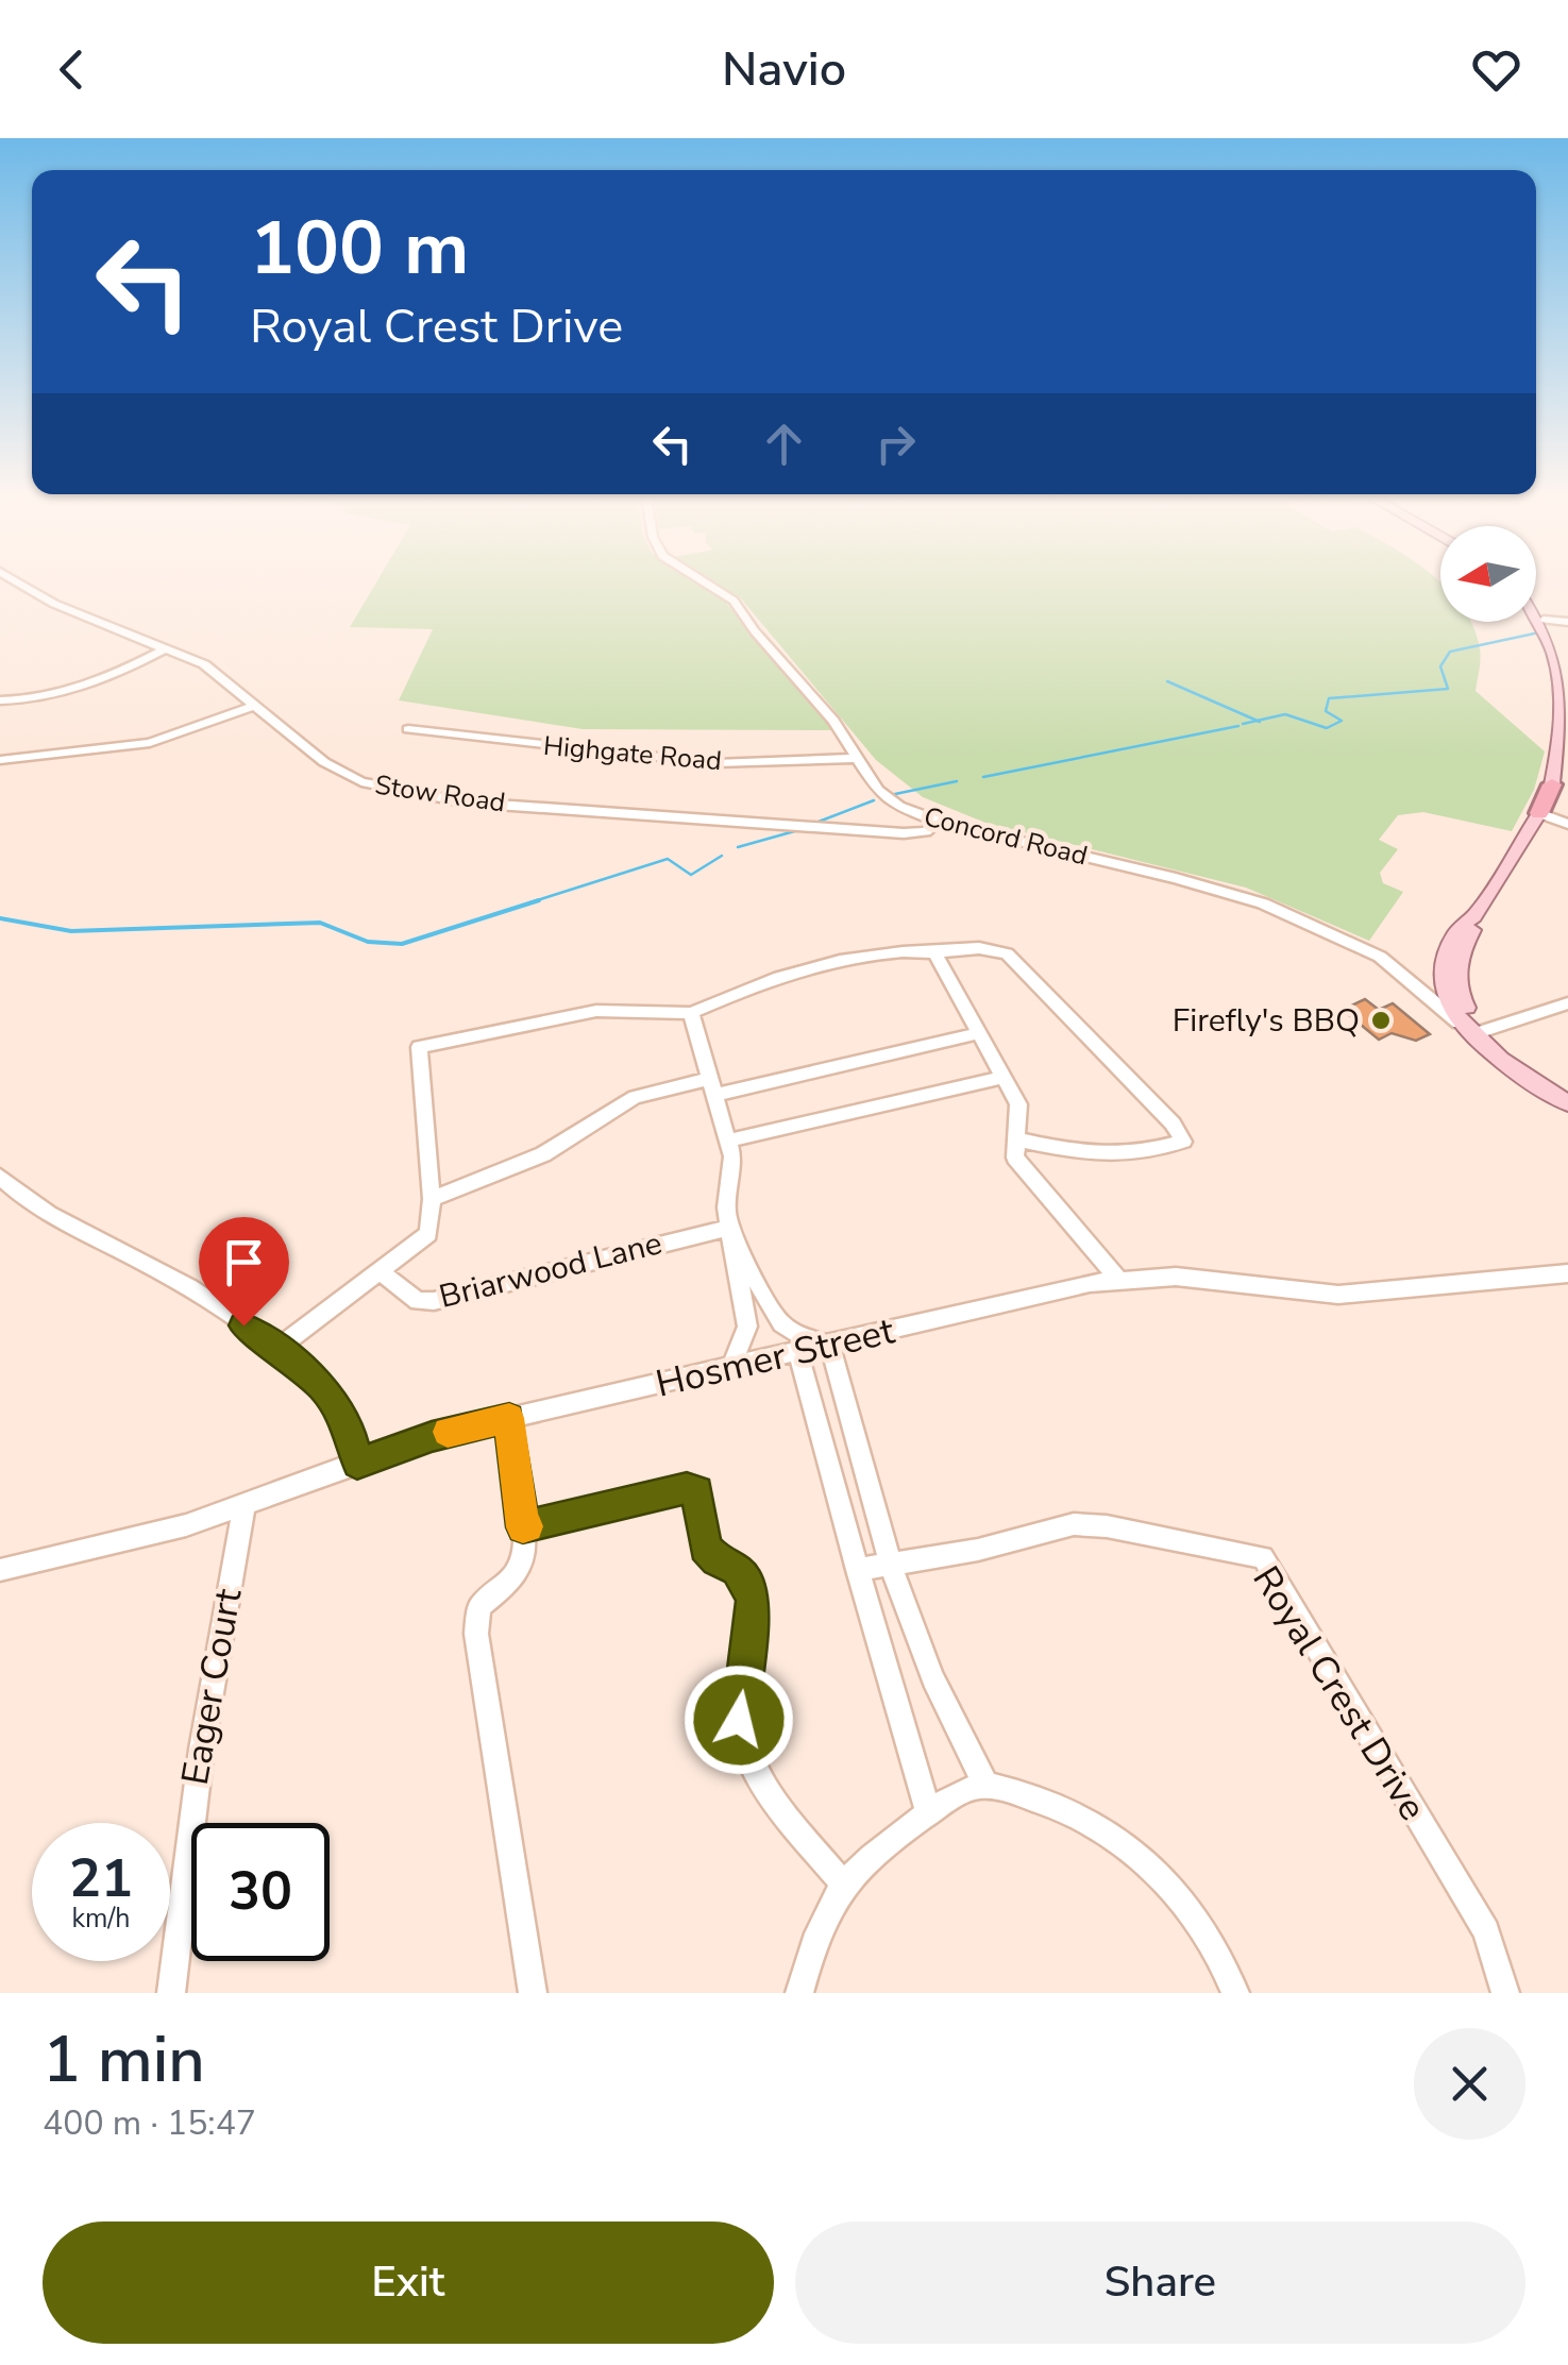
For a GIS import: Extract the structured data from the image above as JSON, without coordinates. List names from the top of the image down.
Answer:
{
  "streets": {
    "street": [
      "Highgate Road",
      "Stow Road",
      "Concord Road",
      "Briarwood Lane",
      "Hosmer Street",
      "Eager Court",
      "Royal Crest Drive"
    ]
  },
  "crossings": [
    ["Highgate Road", "Concord Road"],
    ["Stow Road", "Concord Road"],
    ["Hosmer Street", "Eager Court"]
  ],
  "places": ["Firefly's BBQ"],
  "north": "left",
  "page": {
    "header": "Navio",
    "turn": ["100 m", "Royal Crest Drive"],
    "speed": "21 km/h",
    "limit": "30",
    "heading": ["1 min", "400 m · 15:47"],
    "buttons": ["Exit", "Share"]
  }
}
